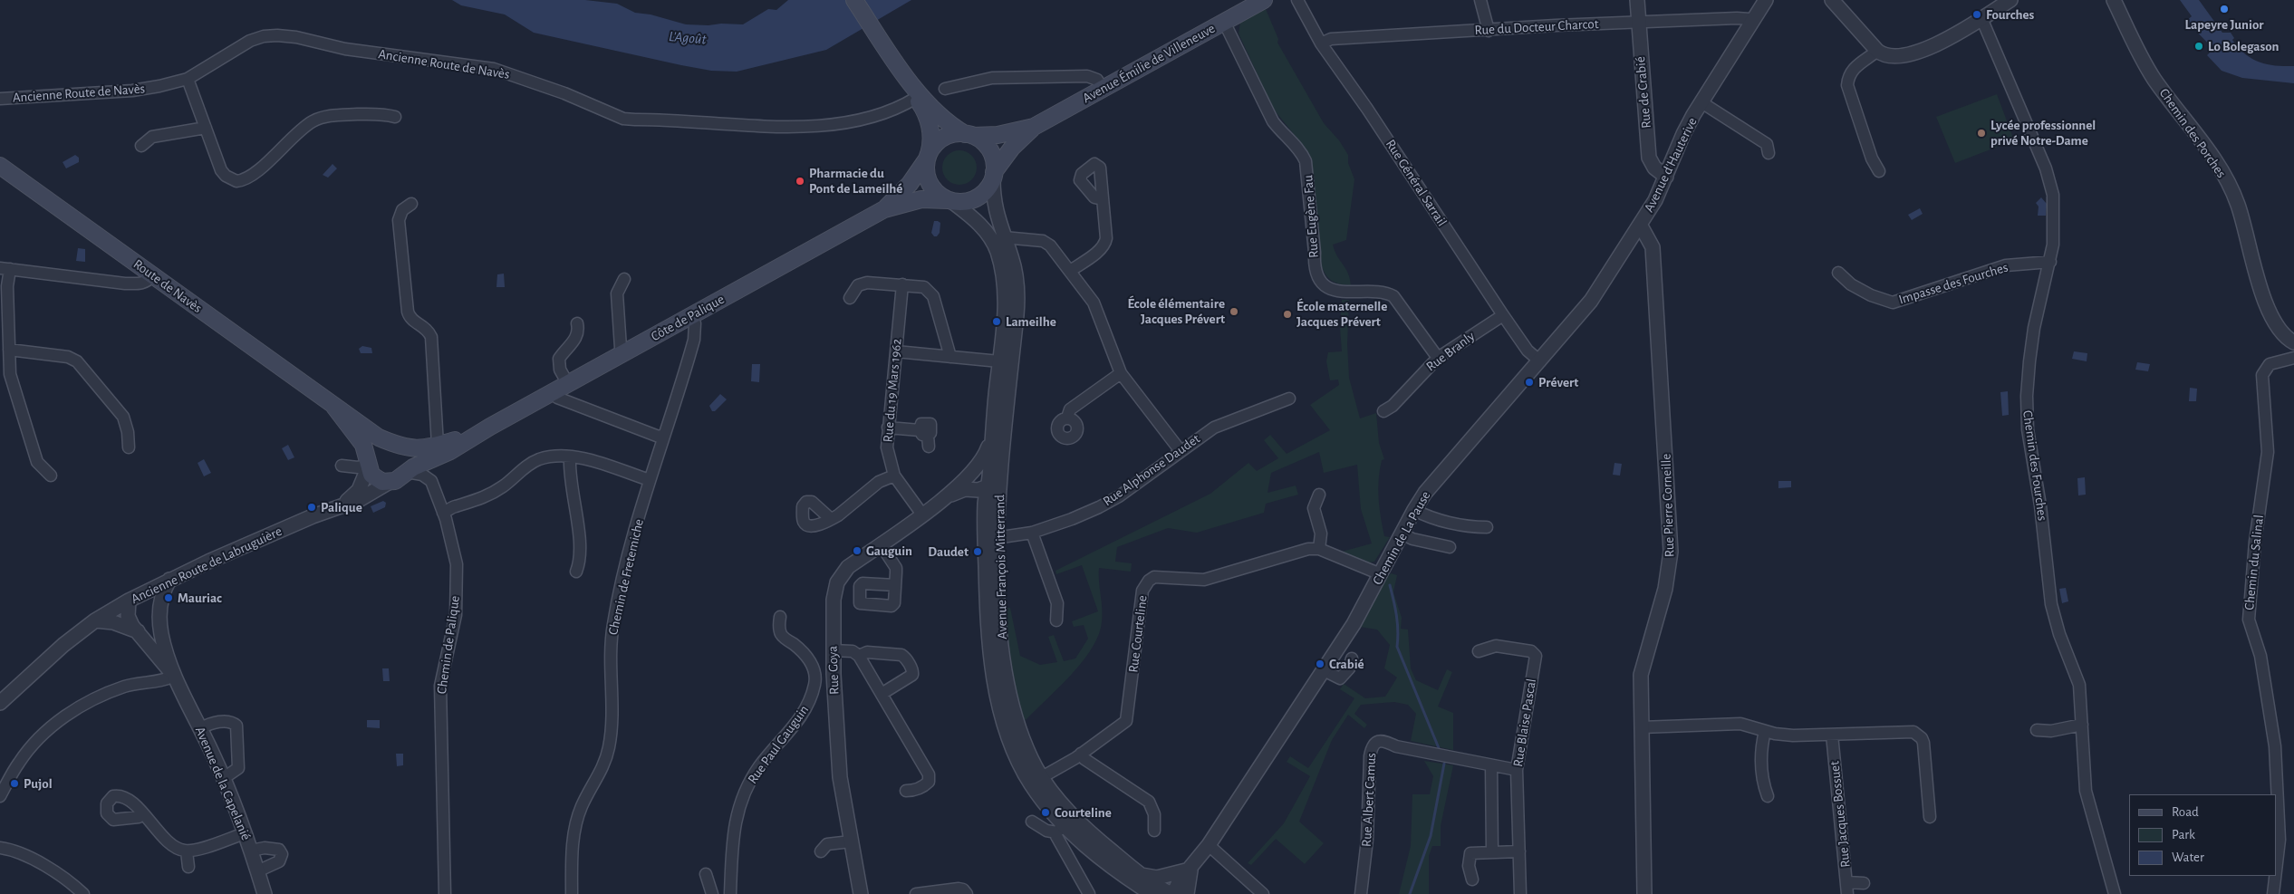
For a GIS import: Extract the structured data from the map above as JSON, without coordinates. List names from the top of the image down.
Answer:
{
  "streets": {
    "main road": ["Avenue Émilie de Villeneuve", "Route de Navès", "Côte de Palique"],
    "street": [
      "Rue du Docteur Charcot",
      "Ancienne Route de Navès",
      "Rue de Crabié",
      "Chemin des Porches",
      "Avenue d'Hauterive",
      "Rue Général Sarrail",
      "Rue Eugène Fau",
      "Impasse des Fourches",
      "Rue Branly",
      "Rue du 19 Mars 1962",
      "Chemin des Fourches",
      "Rue Alphonse Daudet",
      "Rue Pierre Corneille",
      "Chemin de La Pause",
      "Chemin du Salinal",
      "Ancienne Route de Labruguière",
      "Avenue François Mitterrand",
      "Chemin de Fretemiche",
      "Rue Courteline",
      "Chemin de Palique",
      "Rue Goya",
      "Rue Blaise Pascal",
      "Rue Paul Gauguin",
      "Avenue de la Capelanié",
      "Rue Albert Camus",
      "Rue Jacques Bossuet"
    ]
  },
  "crossings": [
    ["Rue du Docteur Charcot", "Rue de Crabié"],
    ["Rue du Docteur Charcot", "Avenue d'Hauterive"],
    ["Rue du Docteur Charcot", "Rue Général Sarrail"],
    ["Avenue Émilie de Villeneuve", "Rue Eugène Fau"],
    ["Avenue Émilie de Villeneuve", "Côte de Palique"],
    ["Avenue Émilie de Villeneuve", "Avenue François Mitterrand"],
    ["Rue de Crabié", "Avenue d'Hauterive"],
    ["Avenue d'Hauterive", "Rue Pierre Corneille"],
    ["Avenue d'Hauterive", "Chemin de La Pause"],
    ["Rue Général Sarrail", "Rue Branly"],
    ["Rue Général Sarrail", "Chemin de La Pause"],
    ["Rue Eugène Fau", "Rue Branly"],
    ["Impasse des Fourches", "Chemin des Fourches"],
    ["Côte de Palique", "Avenue François Mitterrand"],
    ["Côte de Palique", "Chemin de Fretemiche"],
    ["Rue du 19 Mars 1962", "Rue Goya"],
    ["Rue Alphonse Daudet", "Avenue François Mitterrand"],
    ["Rue Pierre Corneille", "Chemin de La Pause"],
    ["Chemin de La Pause", "Avenue François Mitterrand"],
    ["Avenue François Mitterrand", "Rue Courteline"],
    ["Avenue François Mitterrand", "Rue Goya"],
    ["Rue Blaise Pascal", "Rue Albert Camus"]
  ],
  "water": ["L'Agoût"],
  "places": [
    "Lapeyre Junior",
    "Fourches",
    "Lo Bolegason",
    "Lycée professionnel privé Notre-Dame",
    "Pharmacie du Pont de Lameilhé",
    "École élémentaire Jacques Prévert",
    "École maternelle Jacques Prévert",
    "Lameilhe",
    "Prévert",
    "Palique",
    "Gauguin",
    "Daudet",
    "Mauriac",
    "Crabié",
    "Pujol",
    "Courteline"
  ],
  "legend": ["Road", "Park", "Water"]
}
